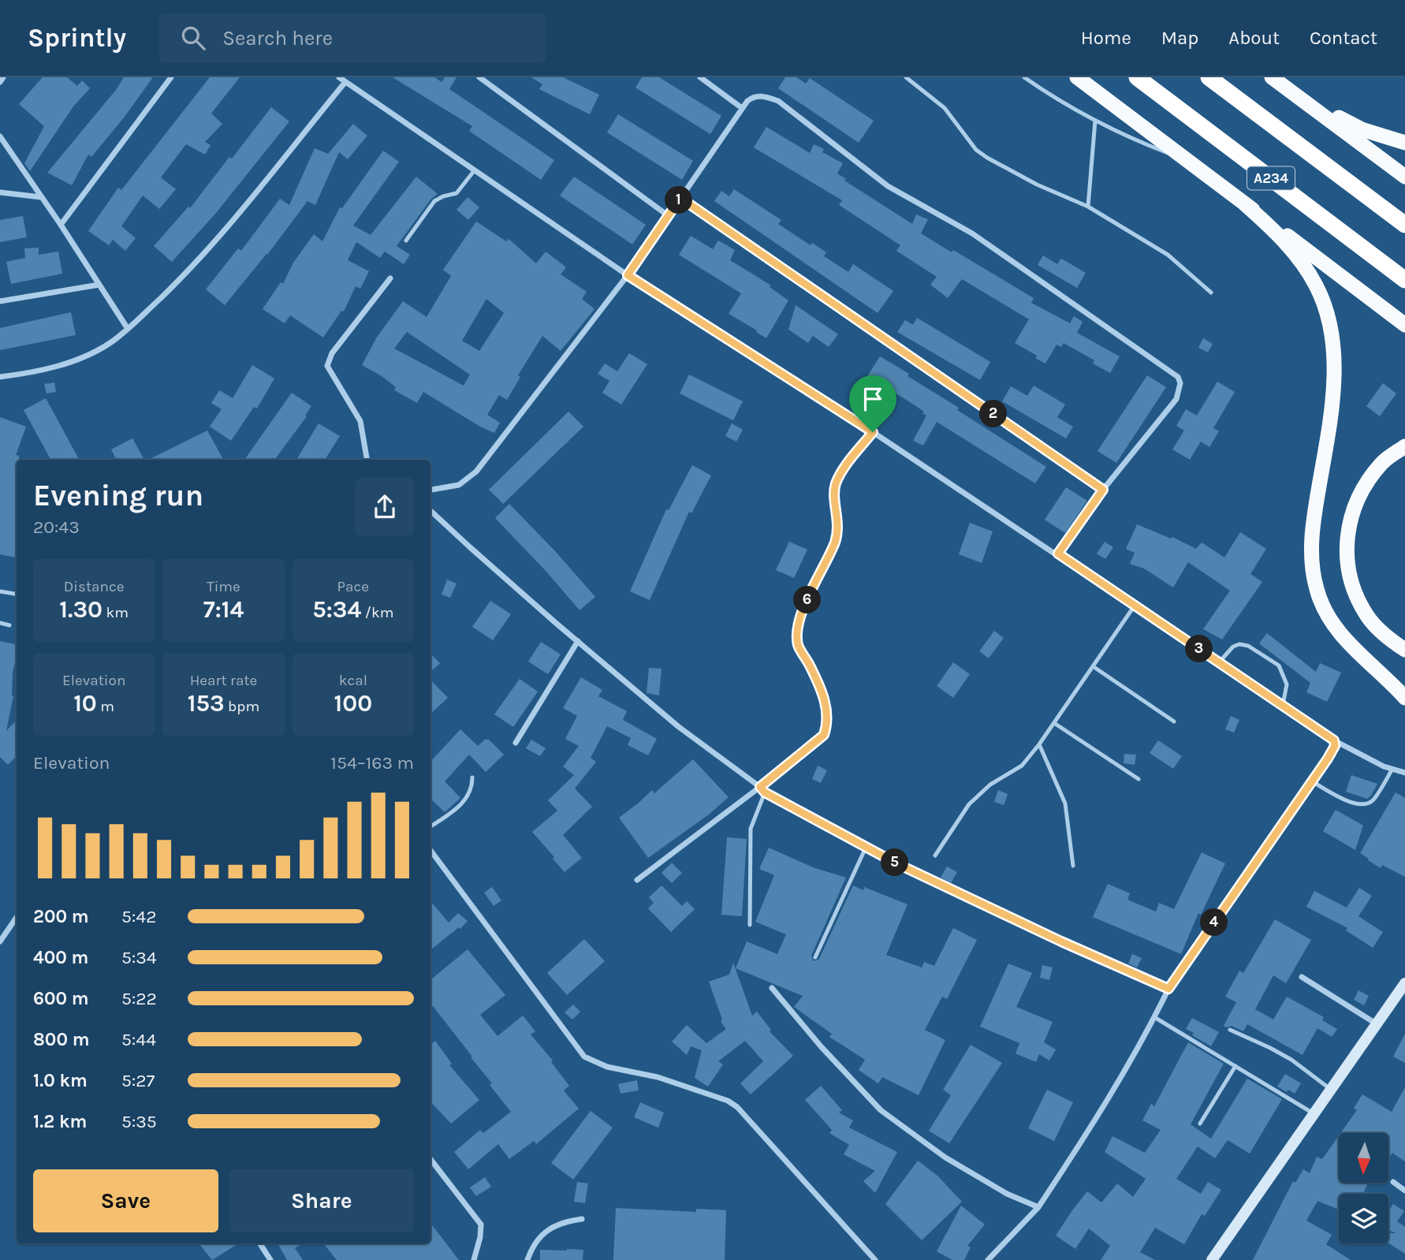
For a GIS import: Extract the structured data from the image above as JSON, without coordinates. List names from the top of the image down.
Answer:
{
  "streets": {
    "highway": ["A234"]
  },
  "north": "bottom",
  "page": {
    "header": "Sprintly",
    "search": "Search here",
    "nav": [
      "Home",
      "Map",
      "About",
      "Contact"
    ],
    "pins": [
      "1",
      "2",
      "6",
      "3",
      "5",
      "4"
    ],
    "heading": ["Evening run", "20:43"],
    "stats": [
      ["Distance", "1.30 km"],
      ["Time", "7:14"],
      ["Pace", "5:34 /km"],
      ["Elevation", "10 m"],
      ["Heart rate", "153 bpm"],
      ["kcal", "100"]
    ],
    "chart": ["Elevation", "154–163 m"],
    "list": [
      {
        "name": "200 m",
        "note": "5:42"
      },
      {
        "name": "400 m",
        "note": "5:34"
      },
      {
        "name": "600 m",
        "note": "5:22"
      },
      {
        "name": "800 m",
        "note": "5:44"
      },
      {
        "name": "1.0 km",
        "note": "5:27"
      },
      {
        "name": "1.2 km",
        "note": "5:35"
      }
    ],
    "buttons": ["Save", "Share"]
  }
}
